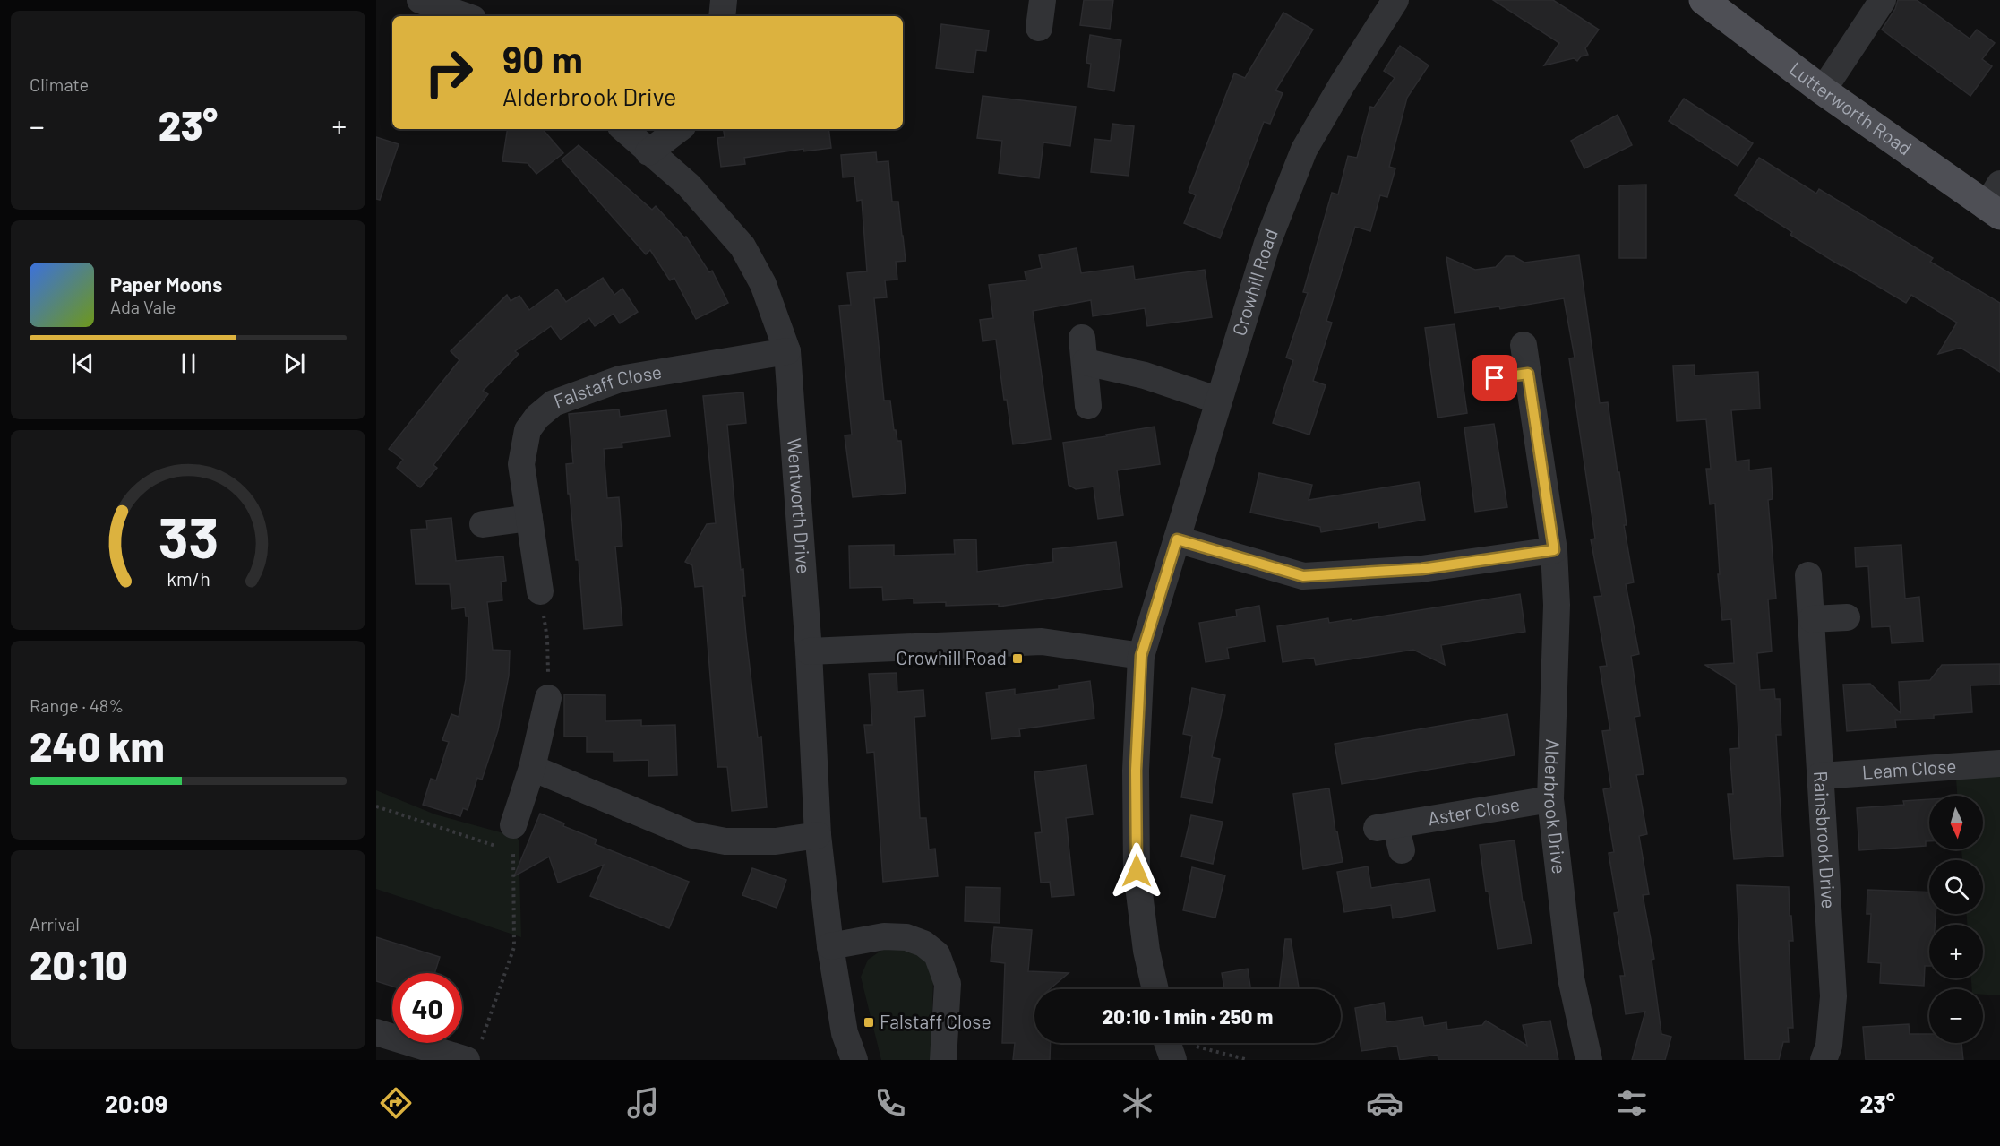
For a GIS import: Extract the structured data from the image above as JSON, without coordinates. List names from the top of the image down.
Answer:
{
  "streets": {
    "main road": ["Lutterworth Road"],
    "street": [
      "Crowhill Road",
      "Falstaff Close",
      "Wentworth Drive",
      "Leam Close",
      "Alderbrook Drive",
      "Aster Close",
      "Rainsbrook Drive"
    ]
  },
  "crossings": [
    ["Falstaff Close", "Wentworth Drive"],
    ["Leam Close", "Rainsbrook Drive"],
    ["Alderbrook Drive", "Aster Close"]
  ],
  "places": {
    "transit": ["Crowhill Road", "Falstaff Close"]
  },
  "north": "bottom",
  "page": {
    "tile": [
      "Climate",
      ["Range · 48%", "240 km"],
      ["Arrival", "20:10"]
    ],
    "turn": ["90 m", "Alderbrook Drive"],
    "heat": ["−", "23°", "+"],
    "song": ["Paper Moons", "Ada Vale"],
    "map_buttons": ["+", "−"],
    "limit": "40",
    "trip": "20:10 · 1 min · 250 m",
    "tabs": ["20:09", "23°"],
    "gauge": ["33", "km/h"]
  }
}
